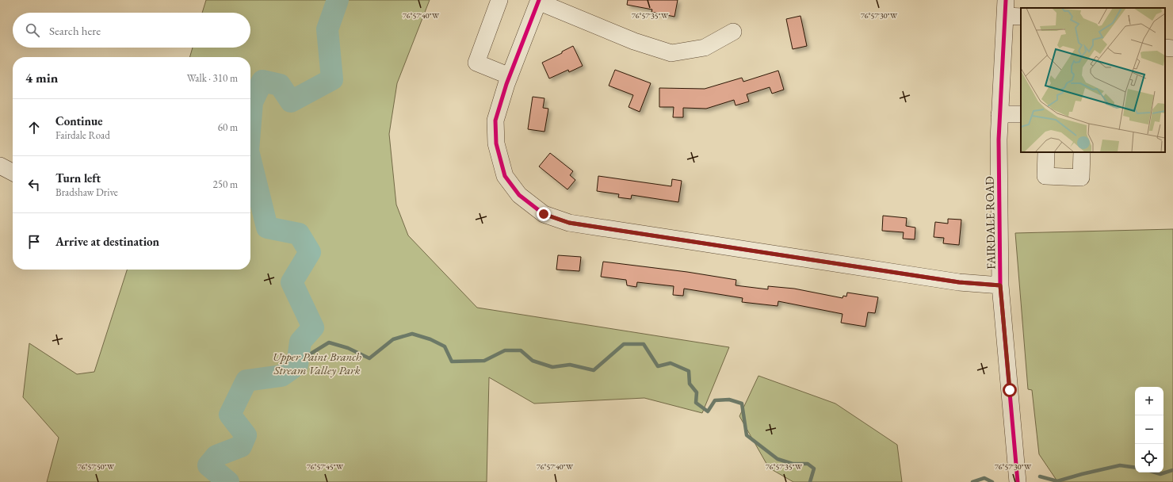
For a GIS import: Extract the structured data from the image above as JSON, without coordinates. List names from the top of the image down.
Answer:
{
  "streets": {
    "street": ["FAIRDALE ROAD"]
  },
  "parks": ["Upper Paint Branch Stream Valley Park"],
  "page": {
    "search": "Search here",
    "heading": ["4 min", "Walk · 310 m"],
    "list": [
      ["Continue", "Fairdale Road", "60 m"],
      ["Turn left", "Bradshaw Drive", "250 m"],
      "Arrive at destination"
    ],
    "map_buttons": ["+", "−"]
  },
  "coordinates": [
    "76°57'40\"W",
    "76°57'35\"W",
    "76°57'30\"W",
    "76°57'50\"W",
    "76°57'45\"W"
  ]
}
